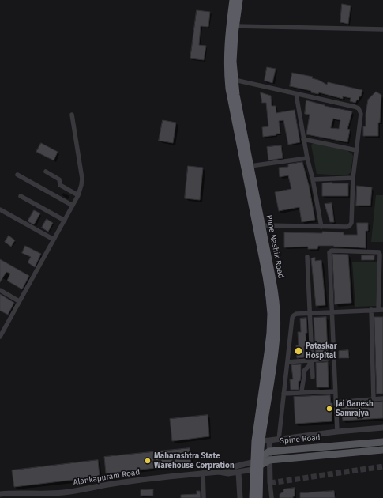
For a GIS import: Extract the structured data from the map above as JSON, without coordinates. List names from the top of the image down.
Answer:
{
  "streets": {
    "highway": ["Pune Nashik Road"],
    "main road": ["Spine Road"],
    "street": ["Alankapuram Road"]
  },
  "crossings": [
    ["Pune Nashik Road", "Spine Road"]
  ],
  "places": ["Pataskar Hospital", "Jai Ganesh Samrajya", "Maharashtra State Warehouse Corpration"]
}
